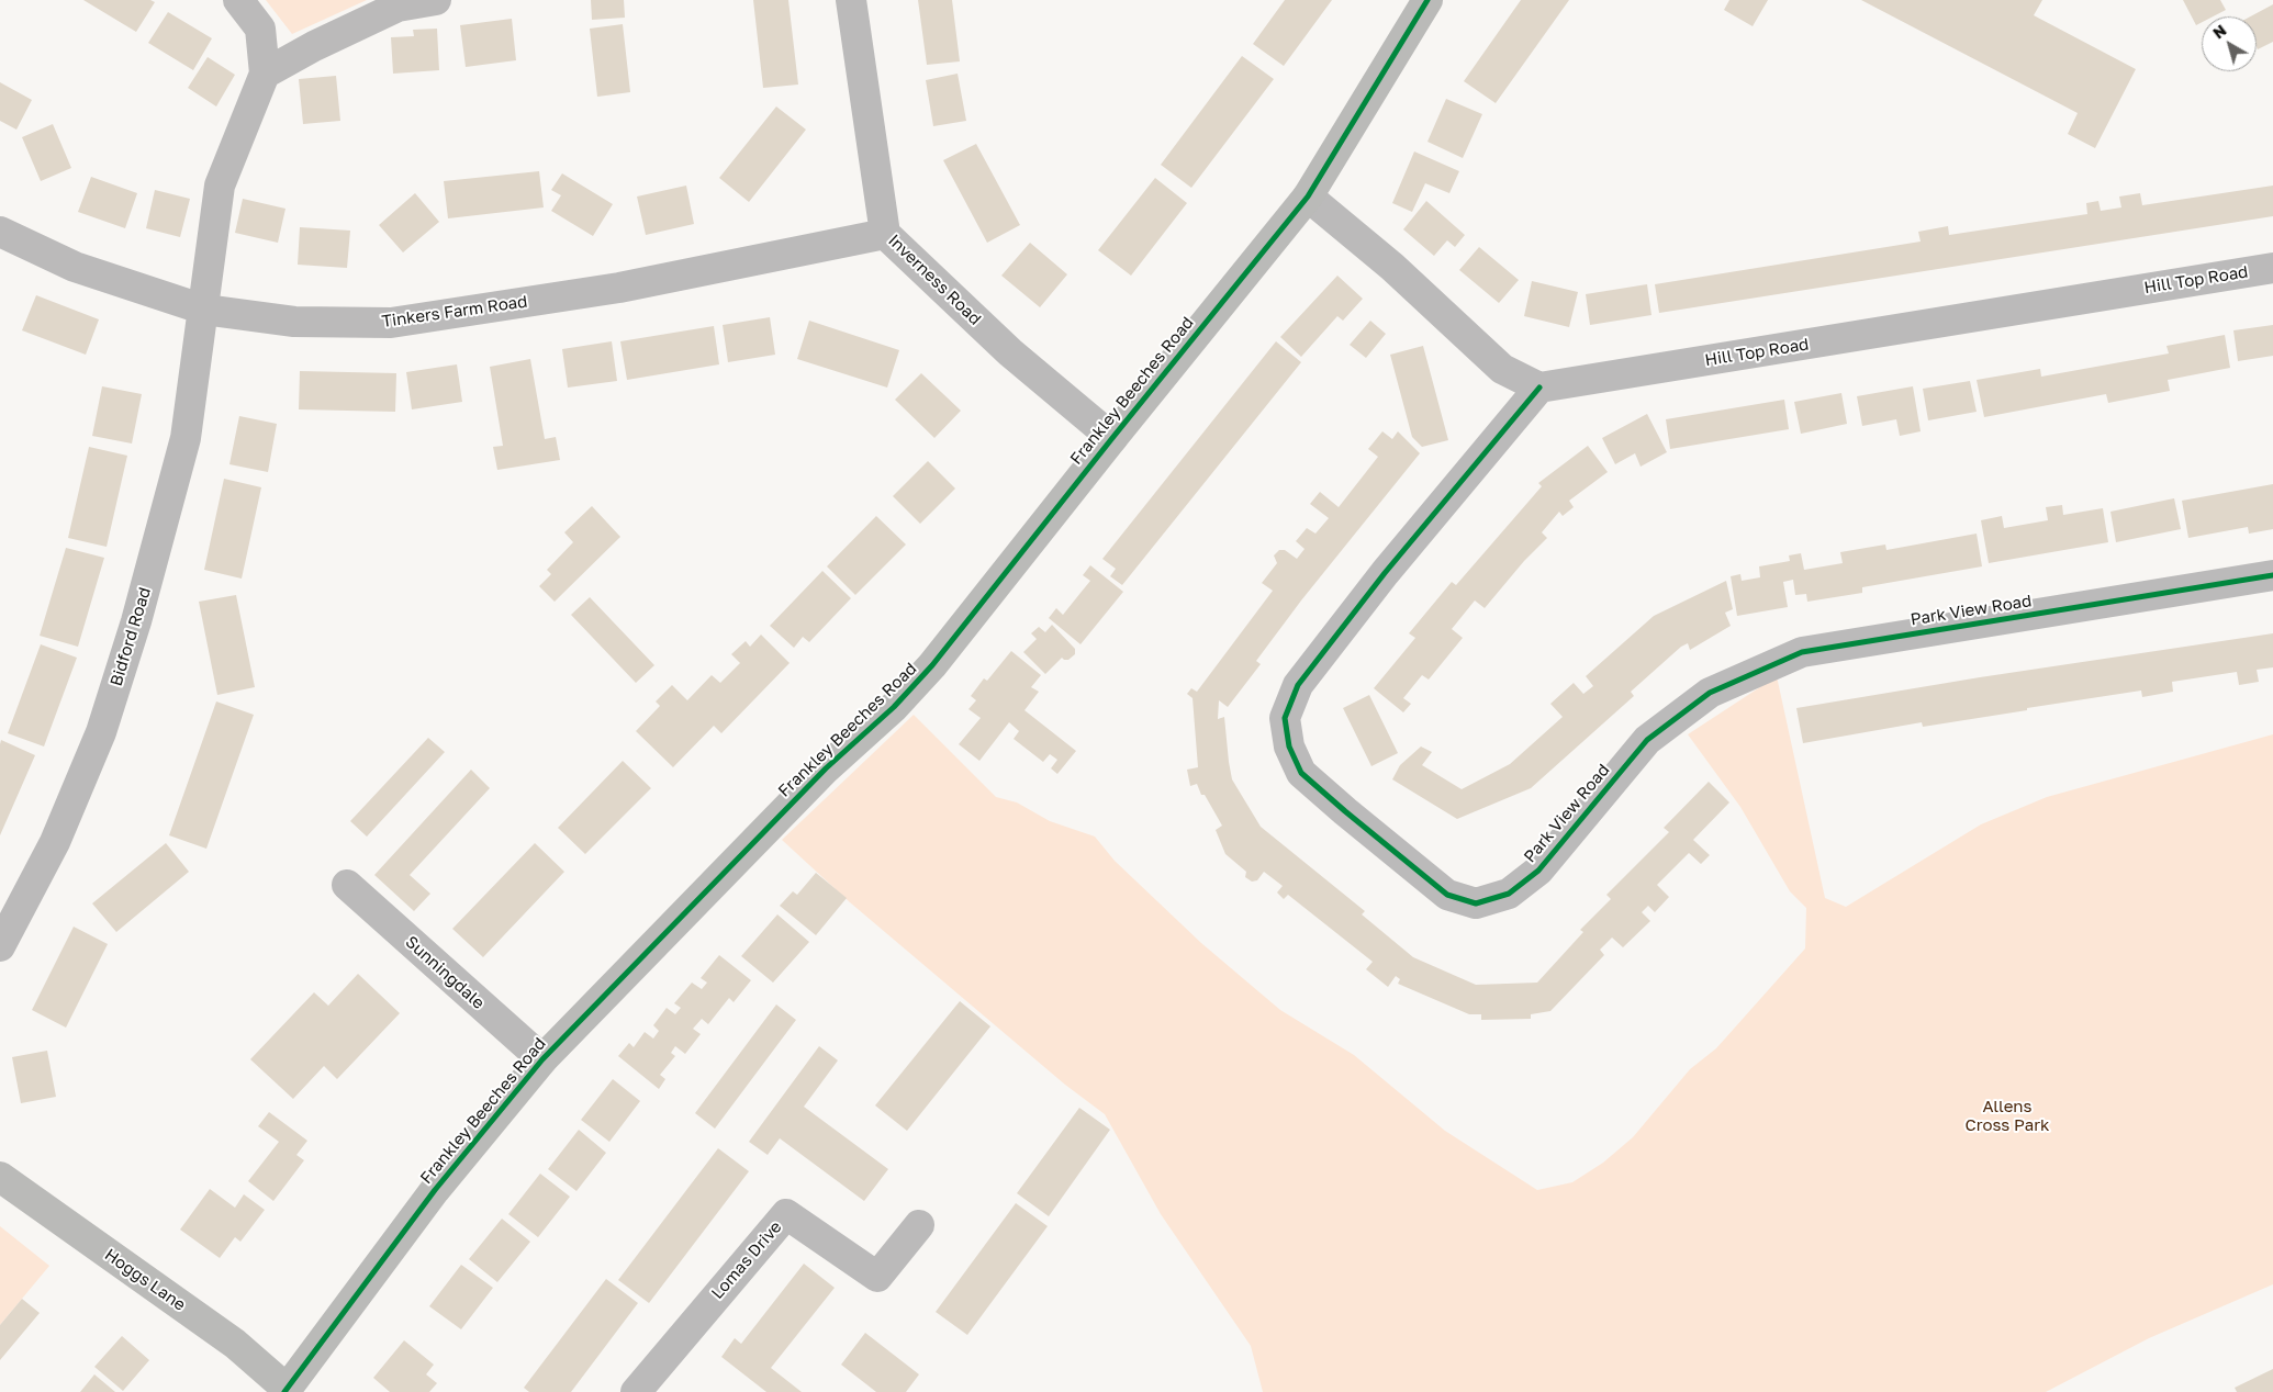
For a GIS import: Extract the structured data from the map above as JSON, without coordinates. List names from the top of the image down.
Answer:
{
  "streets": {
    "street": [
      "Inverness Road",
      "Hill Top Road",
      "Tinkers Farm Road",
      "Frankley Beeches Road",
      "Park View Road",
      "Bidford Road",
      "Sunningdale",
      "Lomas Drive",
      "Hoggs Lane"
    ]
  },
  "crossings": [
    ["Inverness Road", "Tinkers Farm Road"],
    ["Inverness Road", "Frankley Beeches Road"],
    ["Hill Top Road", "Park View Road"],
    ["Tinkers Farm Road", "Bidford Road"],
    ["Frankley Beeches Road", "Sunningdale"],
    ["Frankley Beeches Road", "Hoggs Lane"]
  ],
  "parks": ["Allens Cross Park"],
  "north": "top left"
}
